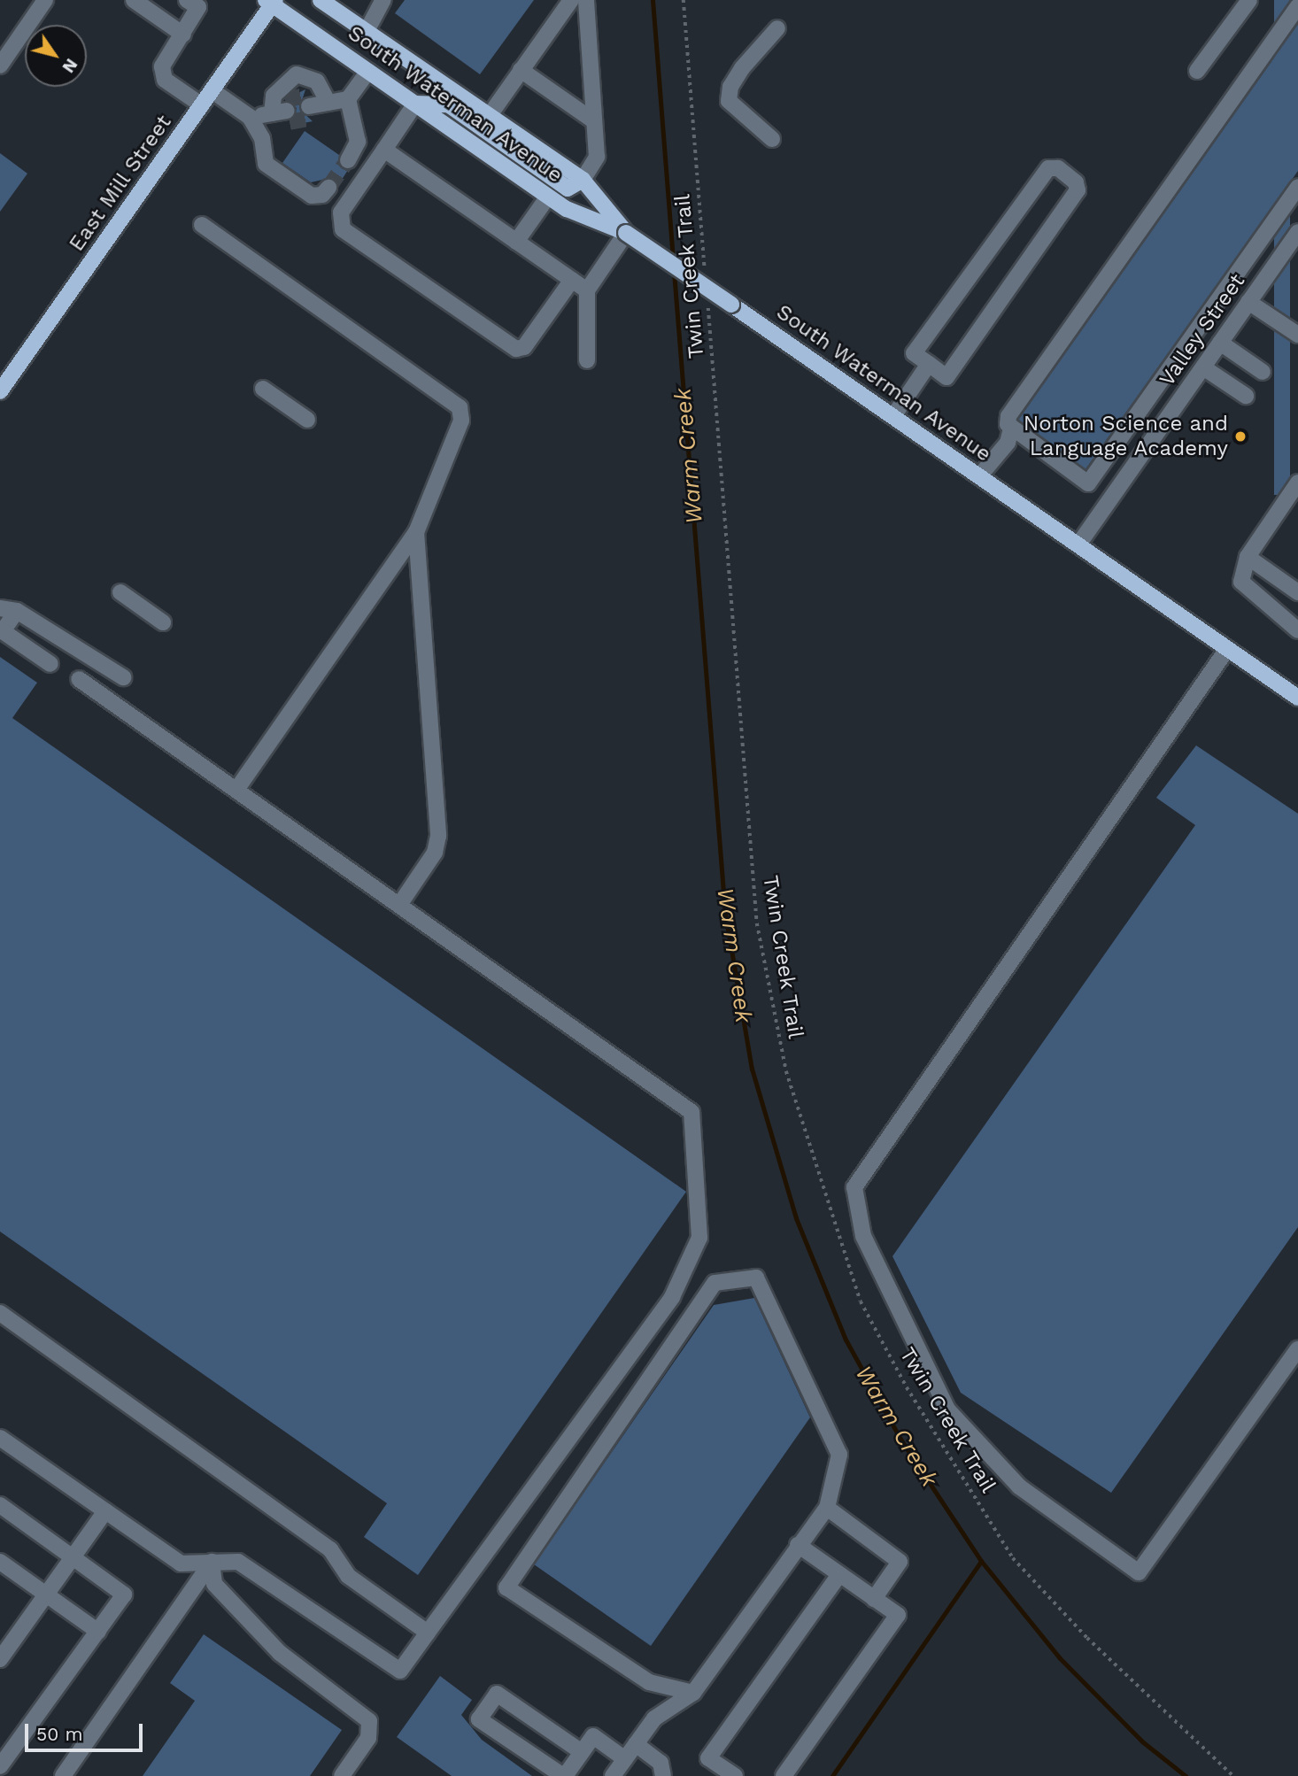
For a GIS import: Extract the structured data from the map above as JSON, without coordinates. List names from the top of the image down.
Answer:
{
  "streets": {
    "main road": ["South Waterman Avenue", "East Mill Street"],
    "street": ["Valley Street"],
    "path": ["Twin Creek Trail"]
  },
  "crossings": [
    ["South Waterman Avenue", "East Mill Street"],
    ["South Waterman Avenue", "Valley Street"]
  ],
  "water": ["Warm Creek"],
  "places": ["Norton Science and Language Academy"],
  "scale_bar": "50 m",
  "north": "bottom right"
}
